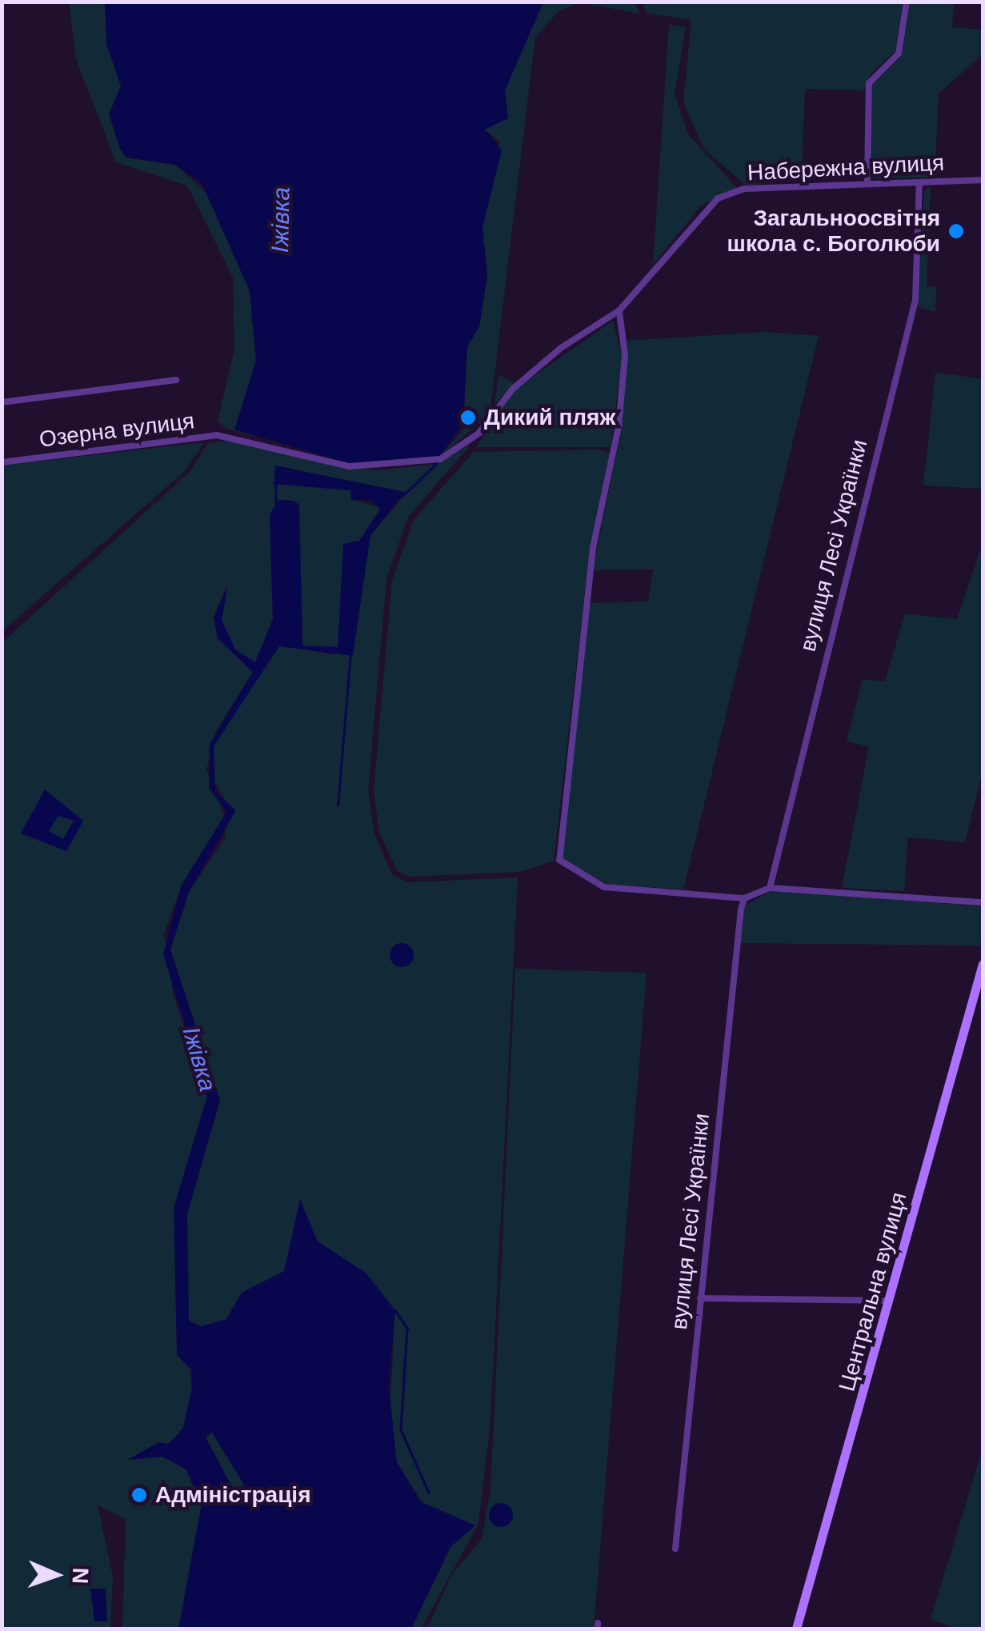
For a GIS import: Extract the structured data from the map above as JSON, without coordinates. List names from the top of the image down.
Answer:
{
  "streets": {
    "street": [
      "Набережна вулиця",
      "Озерна вулиця",
      "вулиця Лесі Українки",
      "Центральна вулиця"
    ]
  },
  "crossings": [
    ["Набережна вулиця", "Озерна вулиця"],
    ["Набережна вулиця", "вулиця Лесі Українки"]
  ],
  "water": ["Іжівка"],
  "places": ["Загальноосвітня школа с. Боголюби", "Дикий пляж", "Адміністрація"],
  "north": "right"
}
